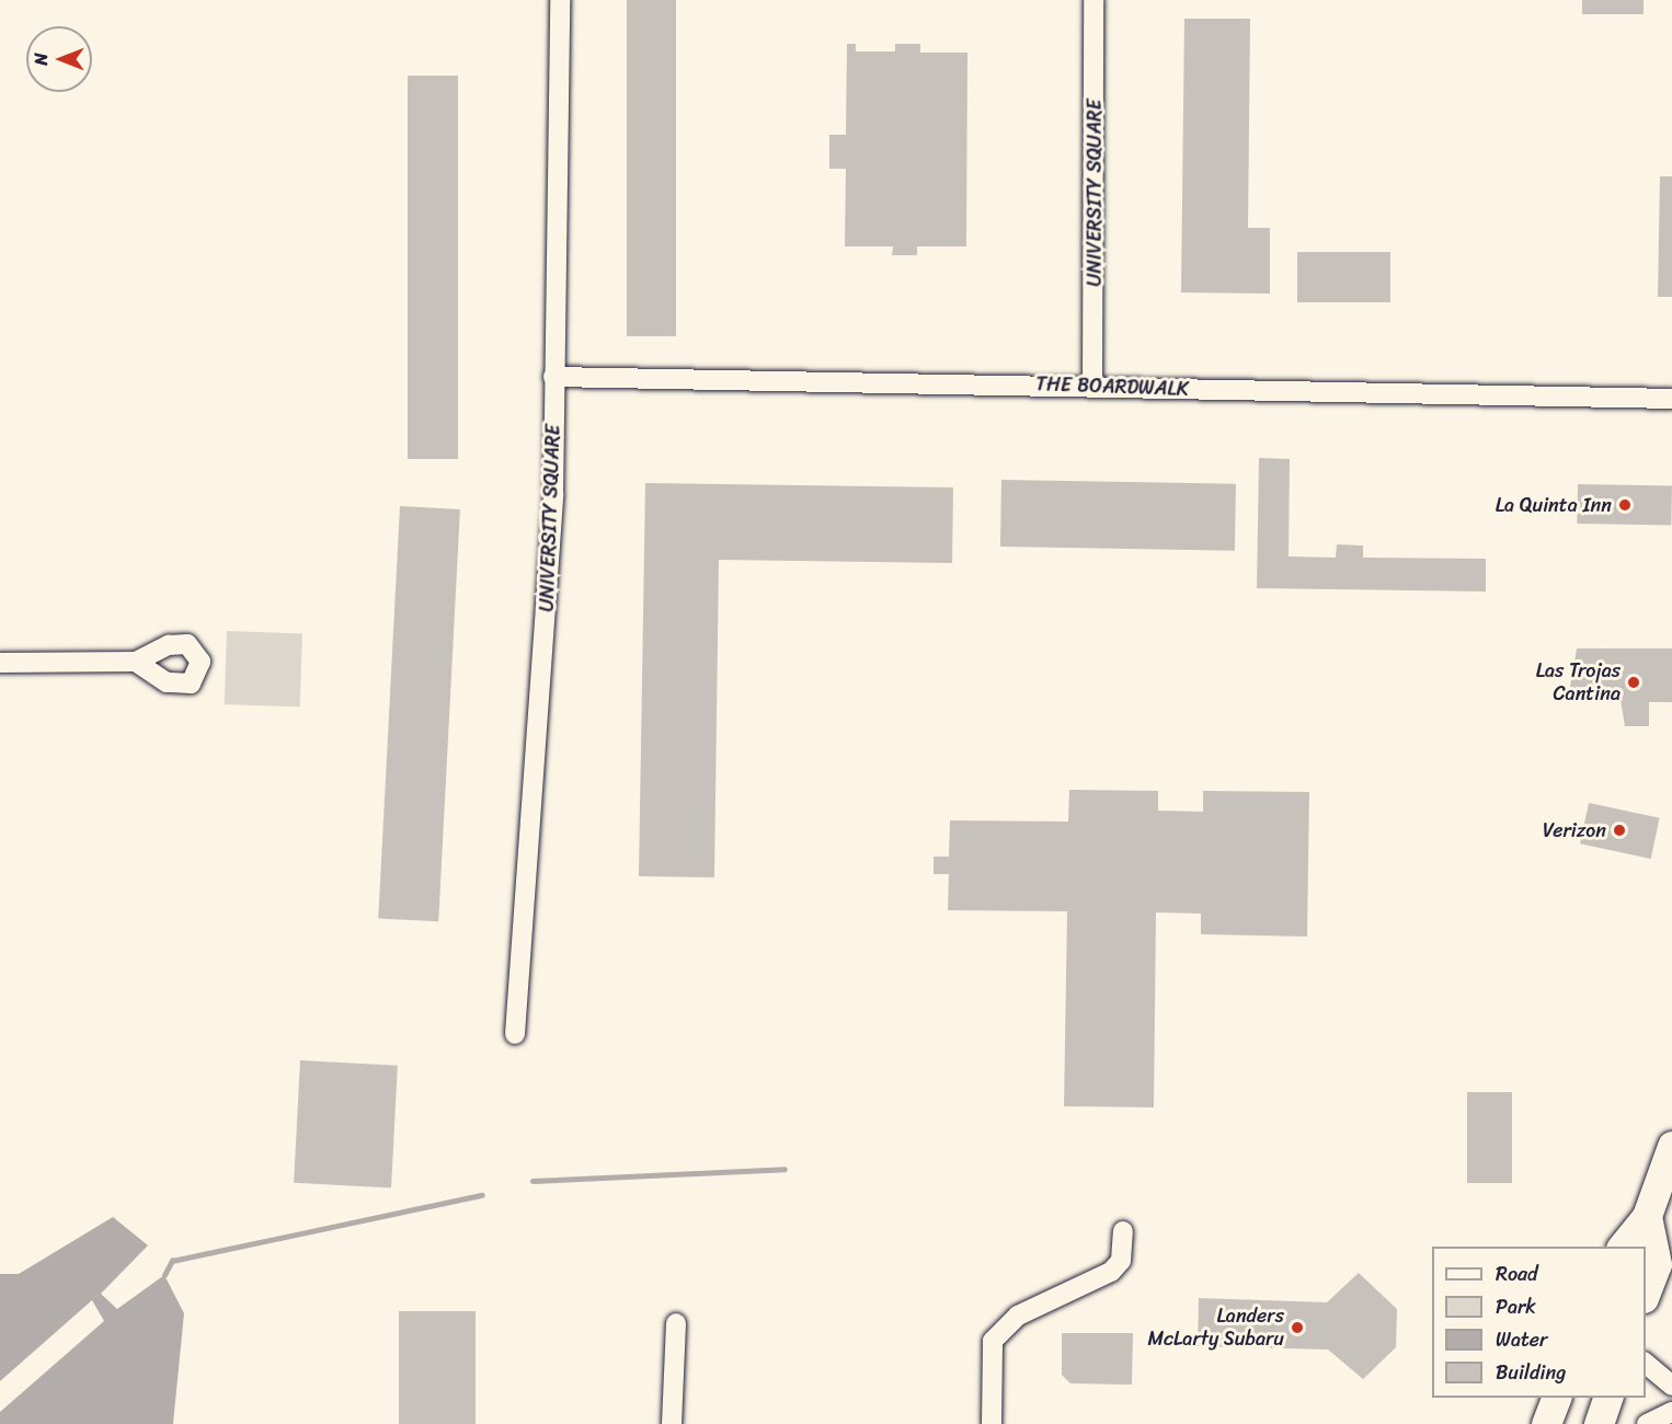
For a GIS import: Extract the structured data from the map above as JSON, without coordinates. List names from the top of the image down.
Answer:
{
  "streets": {
    "street": ["UNIVERSITY SQUARE", "THE BOARDWALK"]
  },
  "crossings": [
    ["UNIVERSITY SQUARE", "THE BOARDWALK"]
  ],
  "places": [
    "La Quinta Inn",
    "Las Trojas Cantina",
    "Verizon",
    "Landers McLarty Subaru"
  ],
  "legend": [
    "Road",
    "Park",
    "Water",
    "Building"
  ],
  "north": "left"
}
